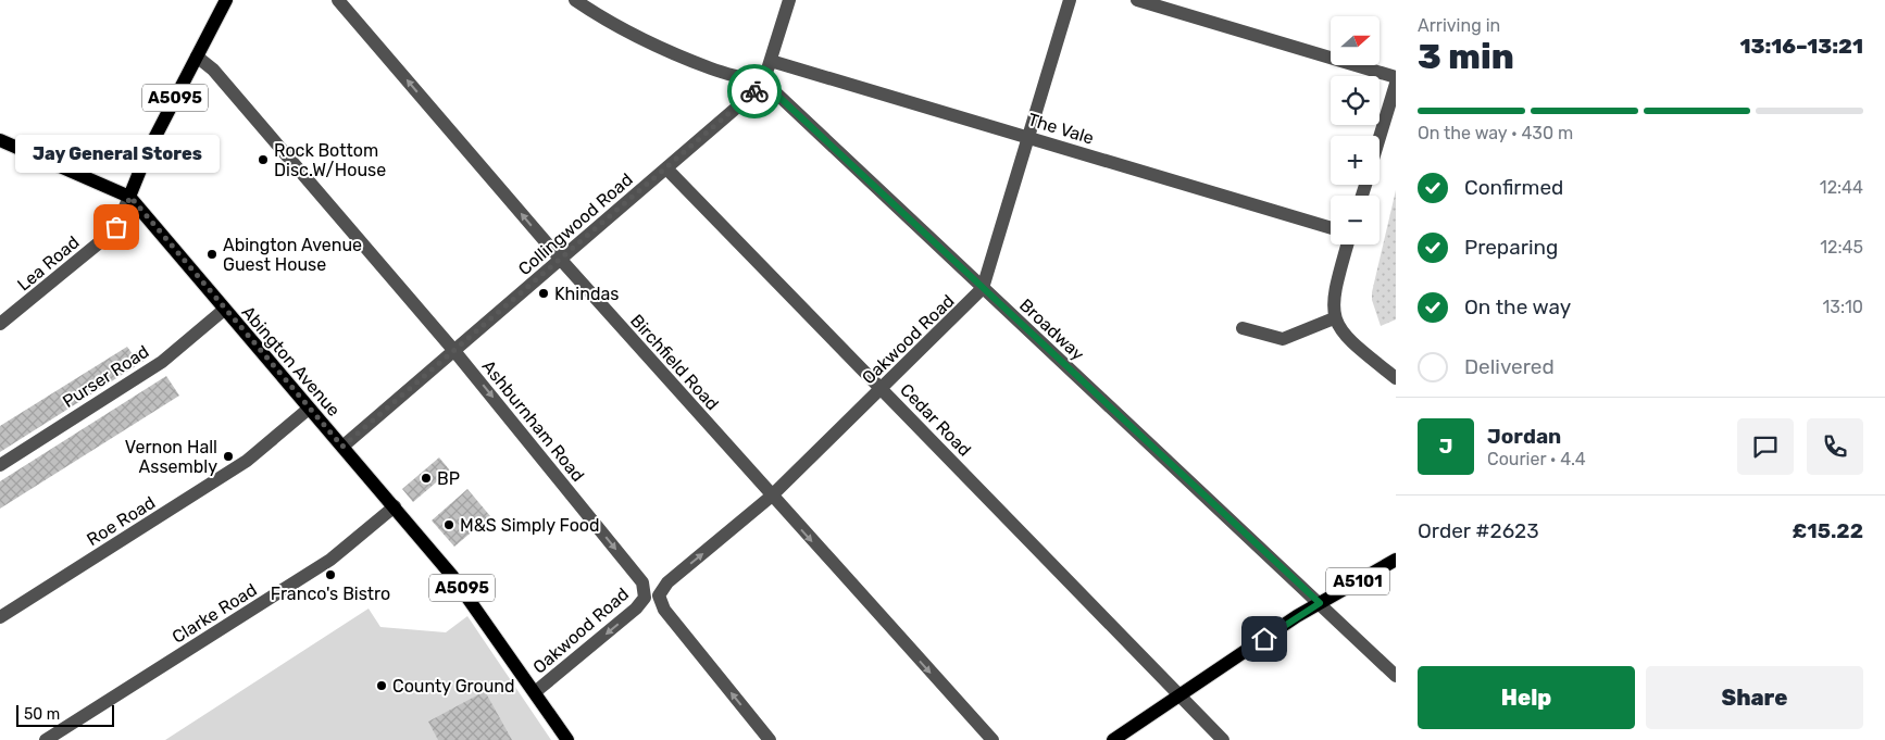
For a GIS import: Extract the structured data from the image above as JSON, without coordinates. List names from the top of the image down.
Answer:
{
  "streets": {
    "main road": ["A5095", "Abington Avenue", "A5101"],
    "street": [
      "The Vale",
      "Collingwood Road",
      "Lea Road",
      "Broadway",
      "Oakwood Road",
      "Birchfield Road",
      "Purser Road",
      "Cedar Road",
      "Ashburnham Road",
      "Roe Road",
      "Clarke Road"
    ]
  },
  "crossings": [
    ["A5095", "Lea Road"],
    ["A5095", "Abington Avenue"],
    ["A5095", "Ashburnham Road"],
    ["The Vale", "Collingwood Road"],
    ["The Vale", "Oakwood Road"],
    ["Collingwood Road", "Broadway"],
    ["Collingwood Road", "Abington Avenue"],
    ["Collingwood Road", "Birchfield Road"],
    ["Collingwood Road", "Cedar Road"],
    ["Collingwood Road", "Ashburnham Road"],
    ["Lea Road", "Abington Avenue"],
    ["Broadway", "Oakwood Road"],
    ["Broadway", "A5101"],
    ["Oakwood Road", "Abington Avenue"],
    ["Oakwood Road", "Birchfield Road"],
    ["Oakwood Road", "Cedar Road"],
    ["Oakwood Road", "Ashburnham Road"],
    ["Abington Avenue", "Purser Road"],
    ["Abington Avenue", "Roe Road"],
    ["Abington Avenue", "Clarke Road"],
    ["Cedar Road", "A5101"]
  ],
  "one_way": ["Ashburnham Road"],
  "places": [
    "Rock Bottom Disc.W/House",
    "Jay General Stores",
    "Abington Avenue Guest House",
    "Khindas",
    "Vernon Hall Assembly",
    "BP",
    "M&S Simply Food",
    "Franco's Bistro",
    "County Ground"
  ],
  "scale_bar": "50 m",
  "north": "right",
  "page": {
    "heading": ["3 min", "Arriving in", "13:16–13:21"],
    "panel": [
      "Jordan",
      "Courier · 4.4",
      "Order #2623",
      "£15.22"
    ],
    "map_buttons": ["+", "−"],
    "bar": "On the way · 430 m",
    "bubble": "Jay General Stores",
    "list": [
      ["Confirmed", "12:44"],
      ["Preparing", "12:45"],
      ["On the way", "13:10"],
      "Delivered"
    ],
    "round": "J",
    "buttons": ["Help", "Share"],
    "scale": "50 m"
  }
}
